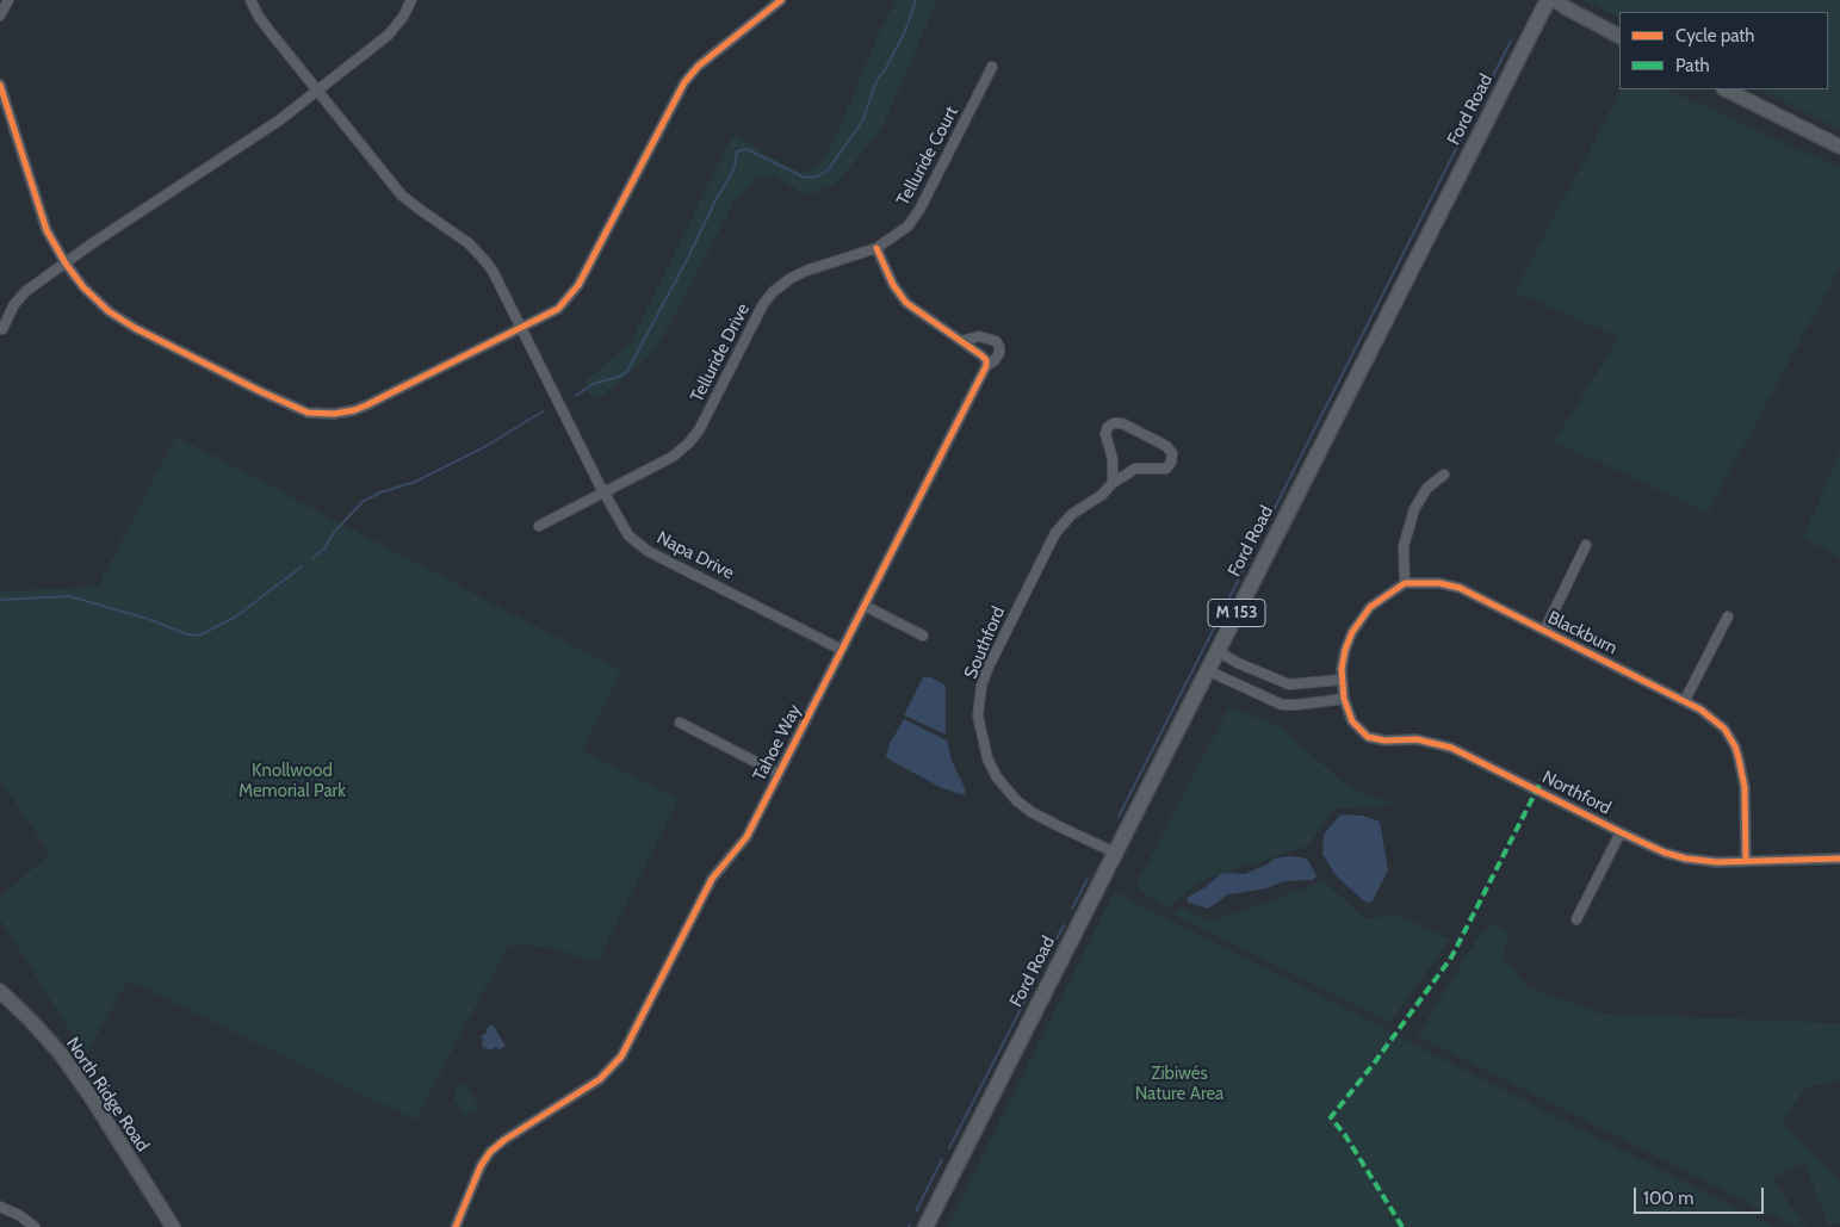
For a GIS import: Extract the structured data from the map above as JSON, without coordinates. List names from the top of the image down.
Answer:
{
  "streets": {
    "main road": ["Ford Road", "M 153"],
    "street": [
      "Telluride Court",
      "Telluride Drive",
      "Napa Drive",
      "Blackburn",
      "Southford",
      "Tahoe Way",
      "Northford",
      "North Ridge Road"
    ]
  },
  "crossings": [
    ["Ford Road", "Southford"],
    ["Telluride Court", "Telluride Drive"],
    ["Telluride Drive", "Napa Drive"],
    ["Napa Drive", "Tahoe Way"],
    ["Blackburn", "Northford"]
  ],
  "parks": ["Knollwood Memorial Park", "Zibiwés Nature Area"],
  "legend": ["Cycle path", "Path"],
  "scale_bar": "100 m"
}
